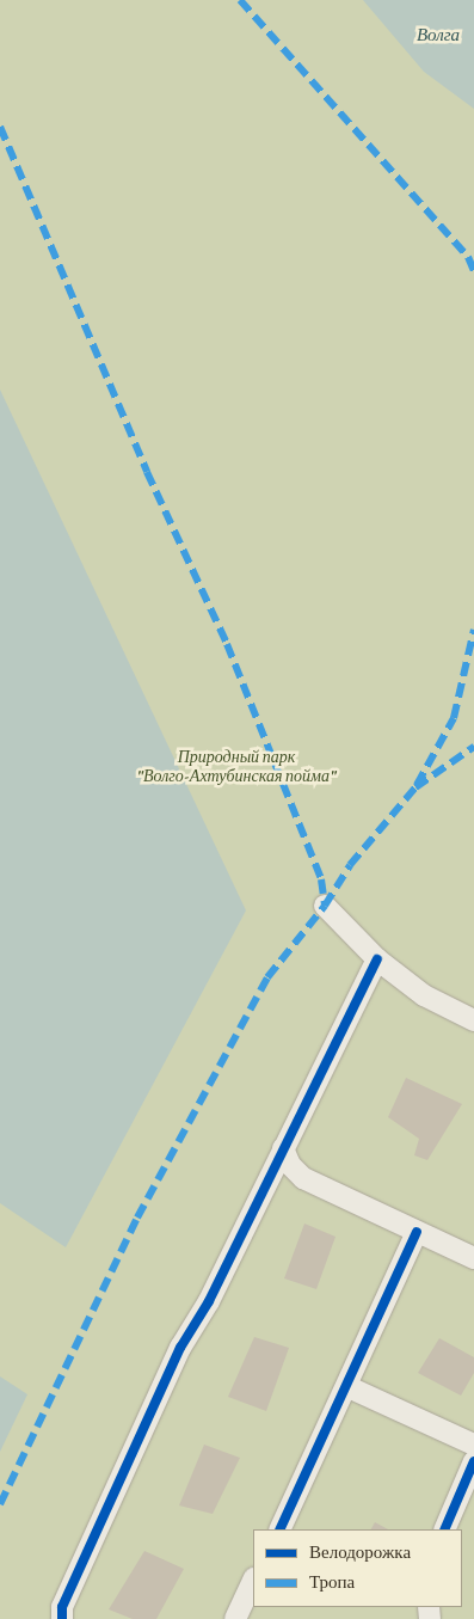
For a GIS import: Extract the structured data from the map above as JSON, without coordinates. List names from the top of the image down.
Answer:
{
  "water": ["Волга"],
  "parks": ["Природный парк \"Волго-Ахтубинская пойма\""],
  "legend": ["Велодорожка", "Тропа"]
}
